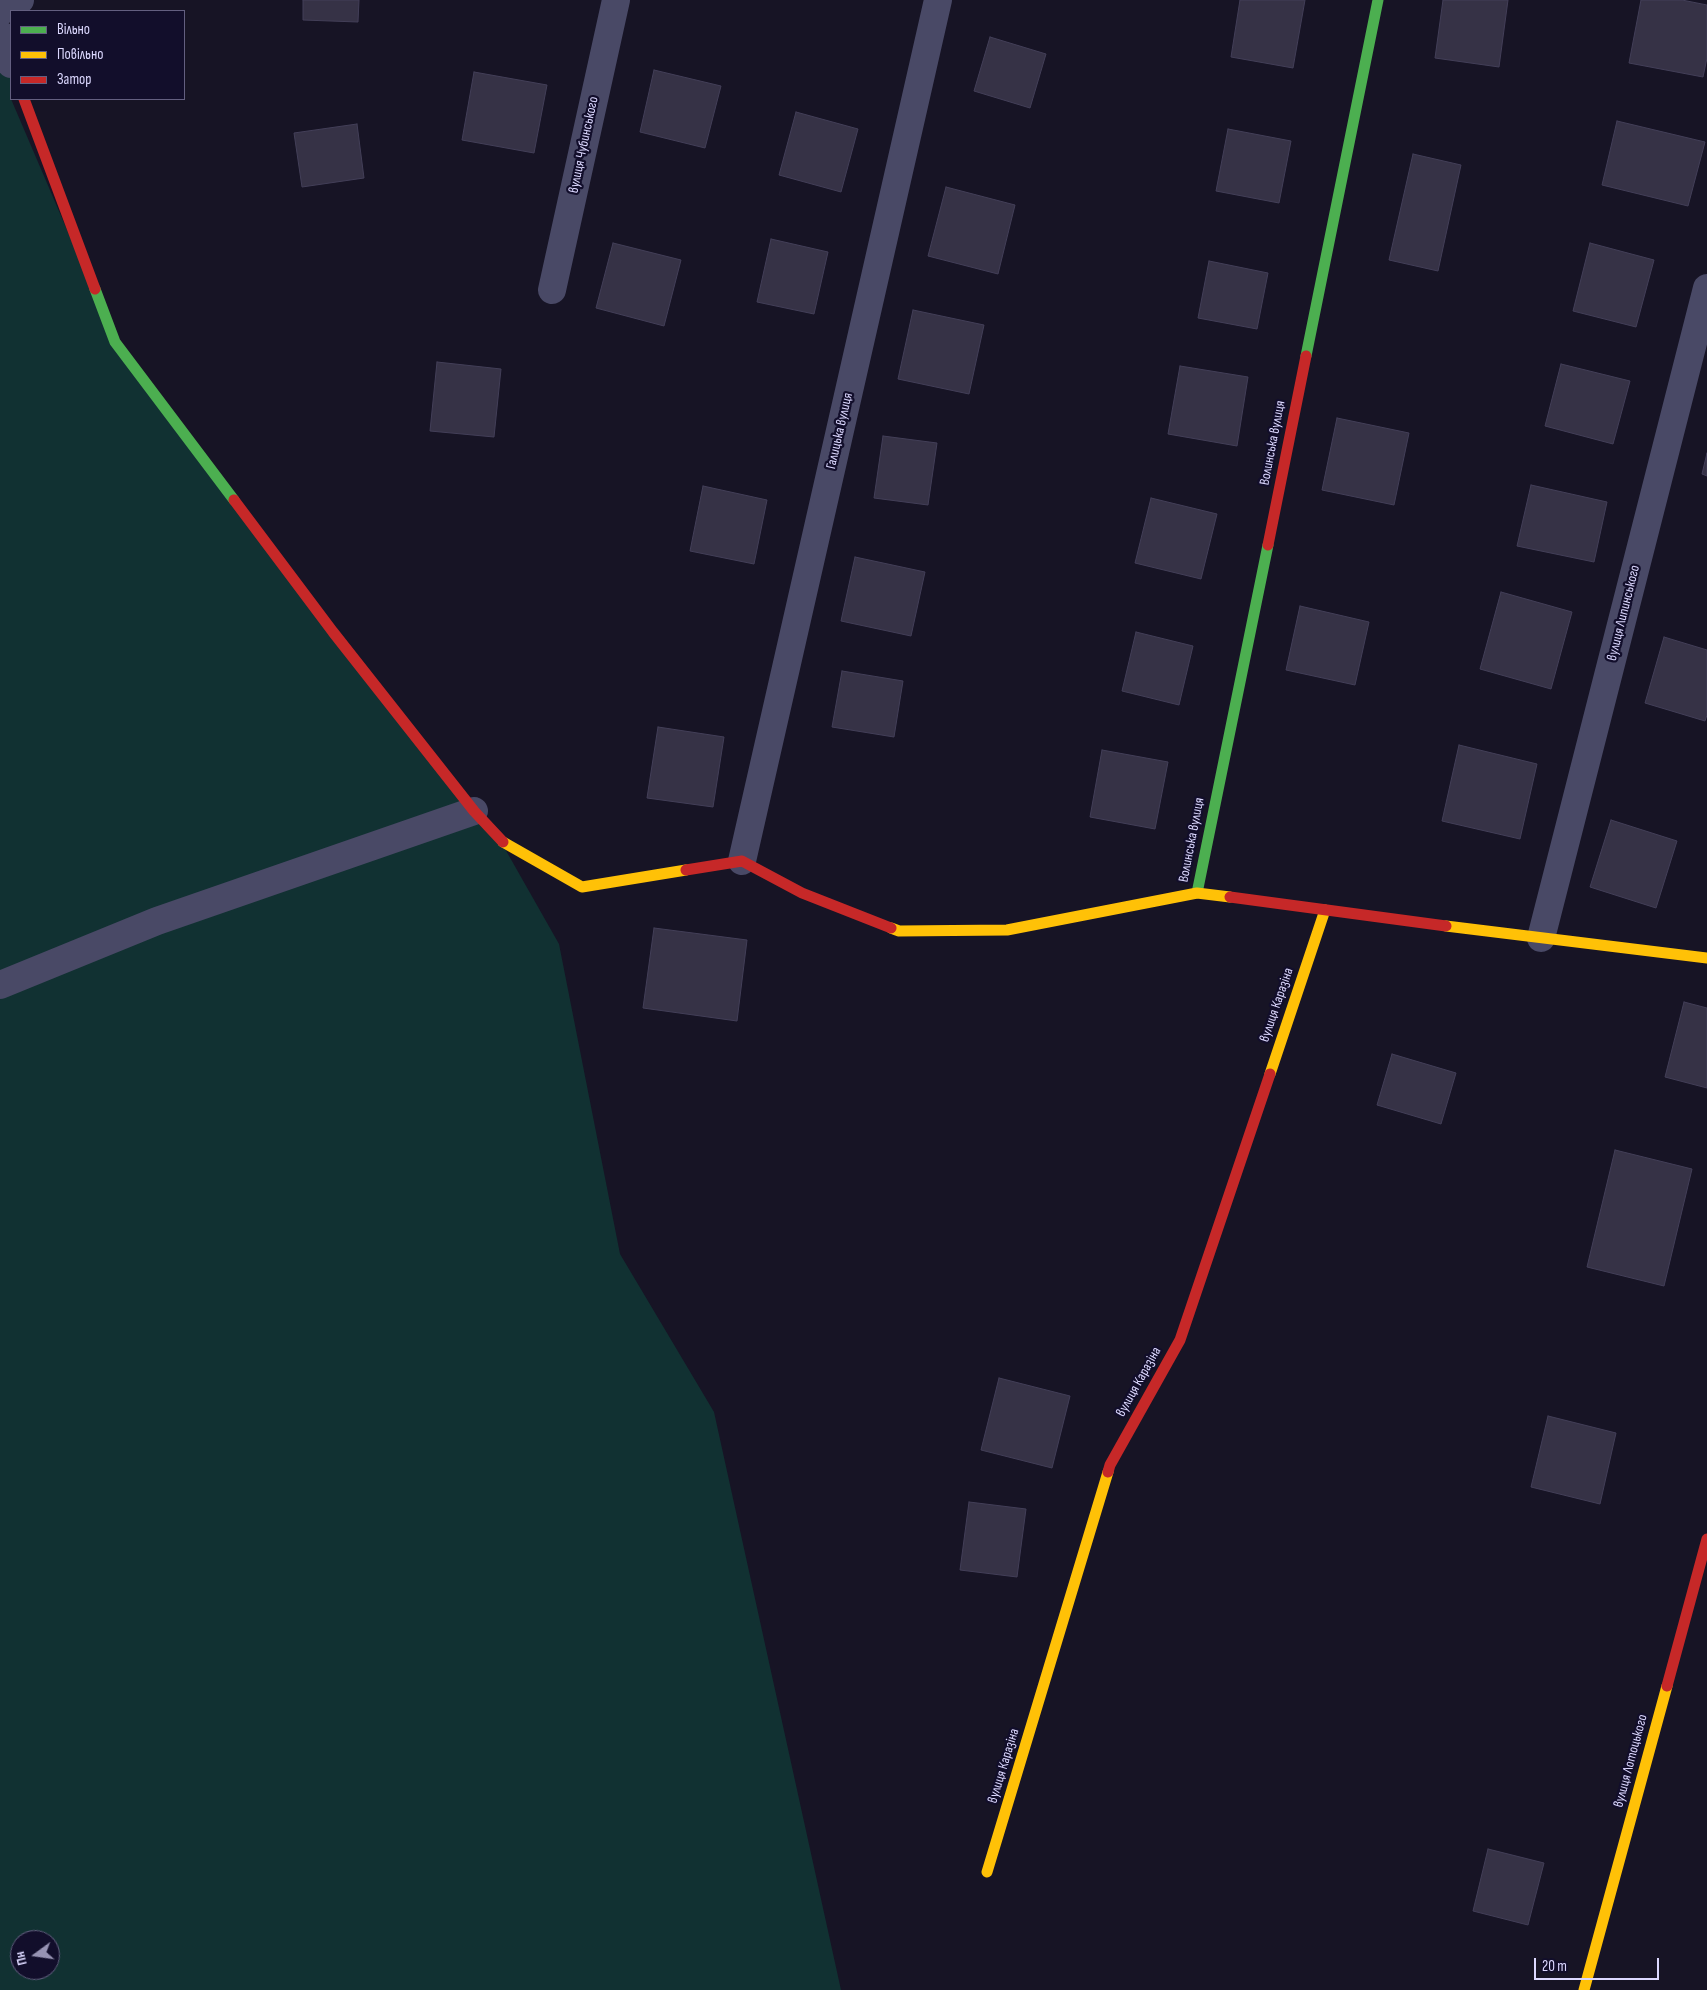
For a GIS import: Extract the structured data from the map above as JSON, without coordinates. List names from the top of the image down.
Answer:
{
  "streets": {
    "street": [
      "вулиця Чубинського",
      "Галицька вулиця",
      "Волинська вулиця",
      "вулиця Липинського",
      "вулиця Каразіна",
      "вулиця Лотоцького"
    ]
  },
  "legend": ["Вільно", "Повільно", "Затор"],
  "scale_bar": "20 m",
  "north": "left"
}
